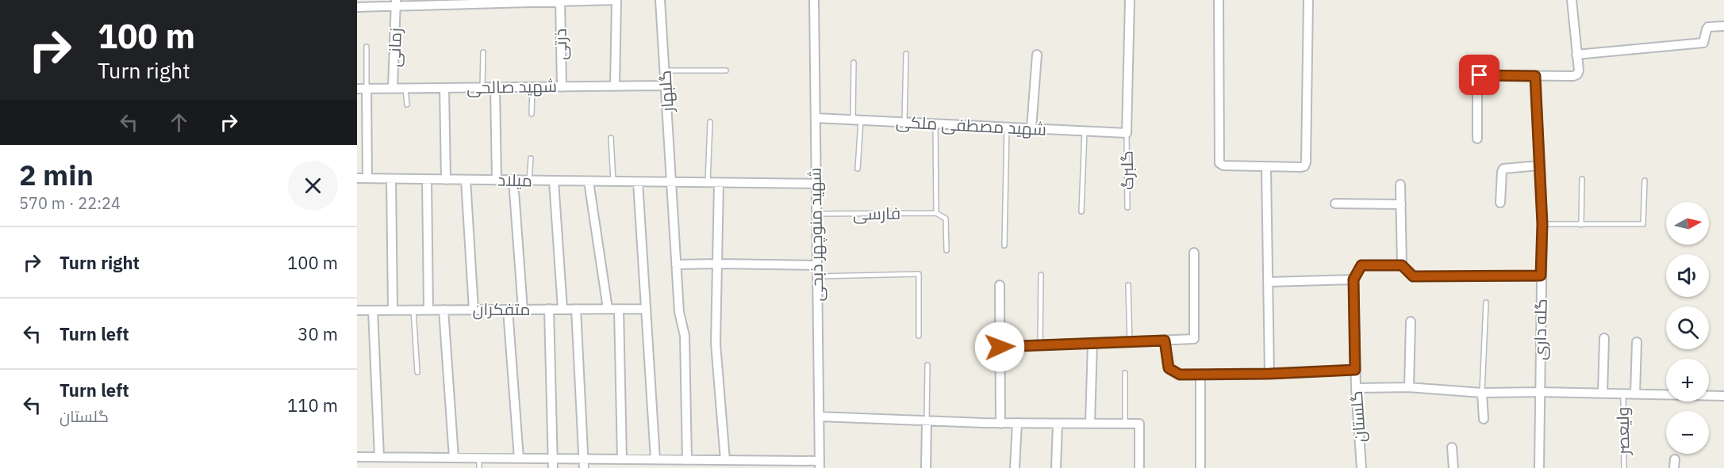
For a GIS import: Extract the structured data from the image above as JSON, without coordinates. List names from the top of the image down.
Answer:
{
  "streets": {
    "street": [
      "ذرتی",
      "زمانی",
      "شهید صالحی",
      "گلبهار",
      "شهید مصطفی ملکی",
      "میلاد",
      "شهید منوچهر ذبحی",
      "متفکران",
      "گله داری",
      "گلستان"
    ],
    "lane": ["گلبرگ", "فارسی", "ولیعصر"]
  },
  "crossings": [
    ["ذرتی", "شهید صالحی"],
    ["زمانی", "شهید صالحی"],
    ["شهید صالحی", "گلبهار"],
    ["گلبهار", "میلاد"],
    ["شهید مصطفی ملکی", "گلبرگ"],
    ["شهید مصطفی ملکی", "شهید منوچهر ذبحی"],
    ["میلاد", "شهید منوچهر ذبحی"],
    ["فارسی", "شهید منوچهر ذبحی"]
  ],
  "north": "right",
  "page": {
    "turn": ["100 m", "Turn right"],
    "heading": ["2 min", "570 m · 22:24"],
    "map_buttons": ["+", "−"],
    "list": [
      {
        "name": "Turn right",
        "value": "100 m"
      },
      {
        "name": "Turn left",
        "value": "30 m"
      },
      {
        "name": "Turn left",
        "note": "گلستان",
        "value": "110 m"
      }
    ]
  }
}
